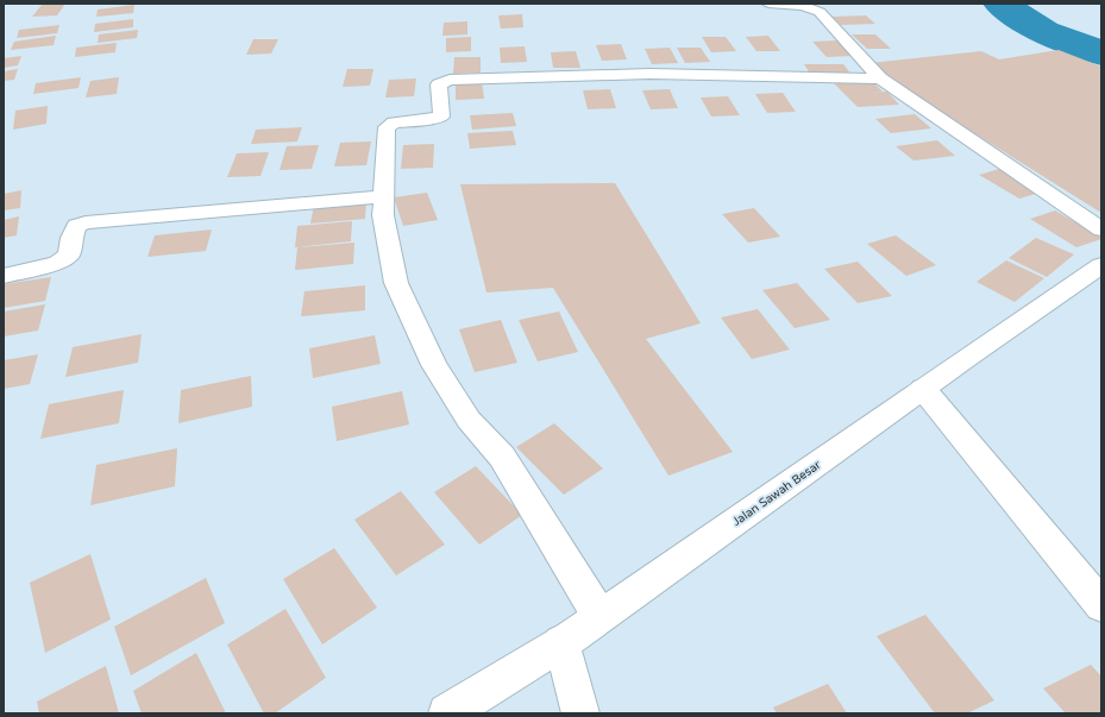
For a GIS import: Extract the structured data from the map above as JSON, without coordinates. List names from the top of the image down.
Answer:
{
  "streets": {
    "street": ["Jalan Sawah Besar"]
  }
}
